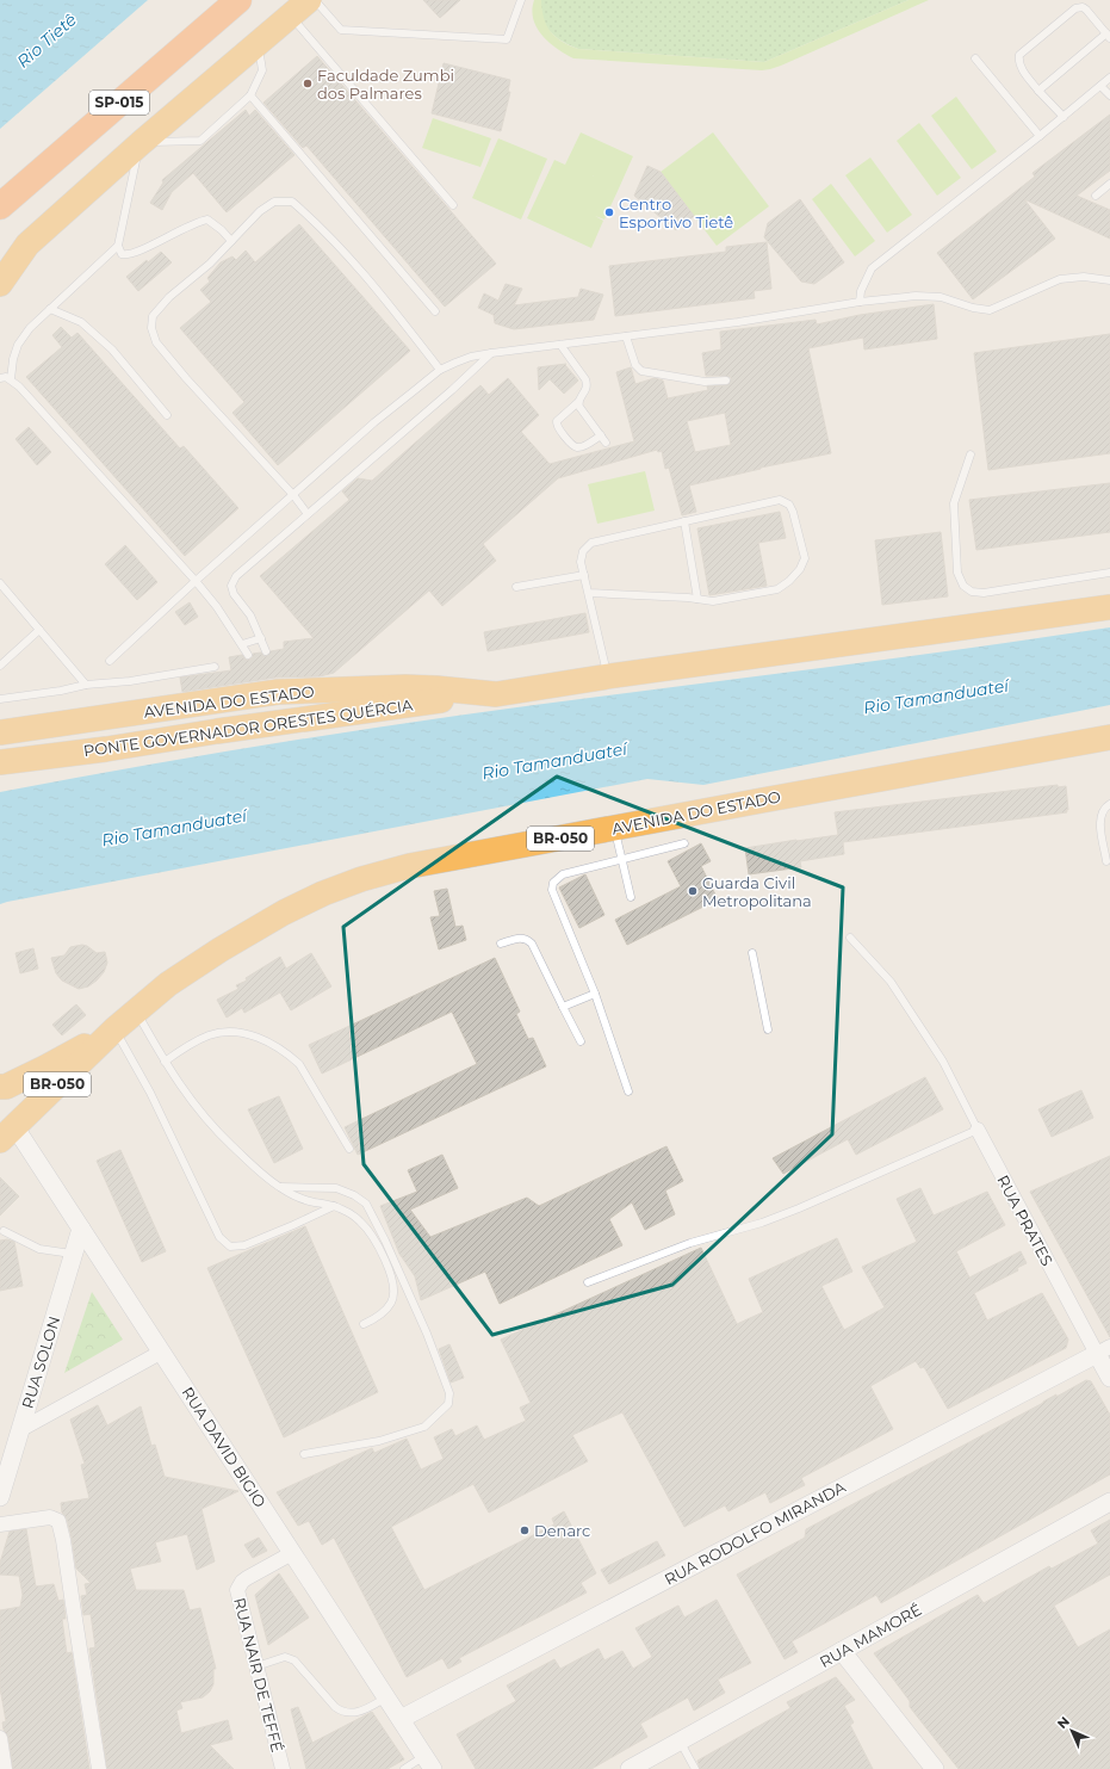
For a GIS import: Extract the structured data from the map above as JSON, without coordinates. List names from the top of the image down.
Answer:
{
  "streets": {
    "highway": [
      "SP-015",
      "AVENIDA DO ESTADO",
      "PONTE GOVERNADOR ORESTES QUÉRCIA",
      "BR-050"
    ],
    "street": [
      "RUA PRATES",
      "RUA SOLON",
      "RUA DAVID BIGIO",
      "RUA RODOLFO MIRANDA",
      "RUA MAMORÉ",
      "RUA NAIR DE TEFFÉ"
    ]
  },
  "crossings": [
    ["AVENIDA DO ESTADO", "PONTE GOVERNADOR ORESTES QUÉRCIA"],
    ["AVENIDA DO ESTADO", "RUA DAVID BIGIO"],
    ["RUA PRATES", "RUA RODOLFO MIRANDA"],
    ["RUA SOLON", "RUA DAVID BIGIO"],
    ["RUA DAVID BIGIO", "RUA RODOLFO MIRANDA"],
    ["RUA DAVID BIGIO", "RUA NAIR DE TEFFÉ"]
  ],
  "water": ["Rio Tietê", "Rio Tamanduateí"],
  "places": [
    "Faculdade Zumbi dos Palmares",
    "Centro Esportivo Tietê",
    "Guarda Civil Metropolitana",
    "Denarc"
  ],
  "north": "top left"
}
